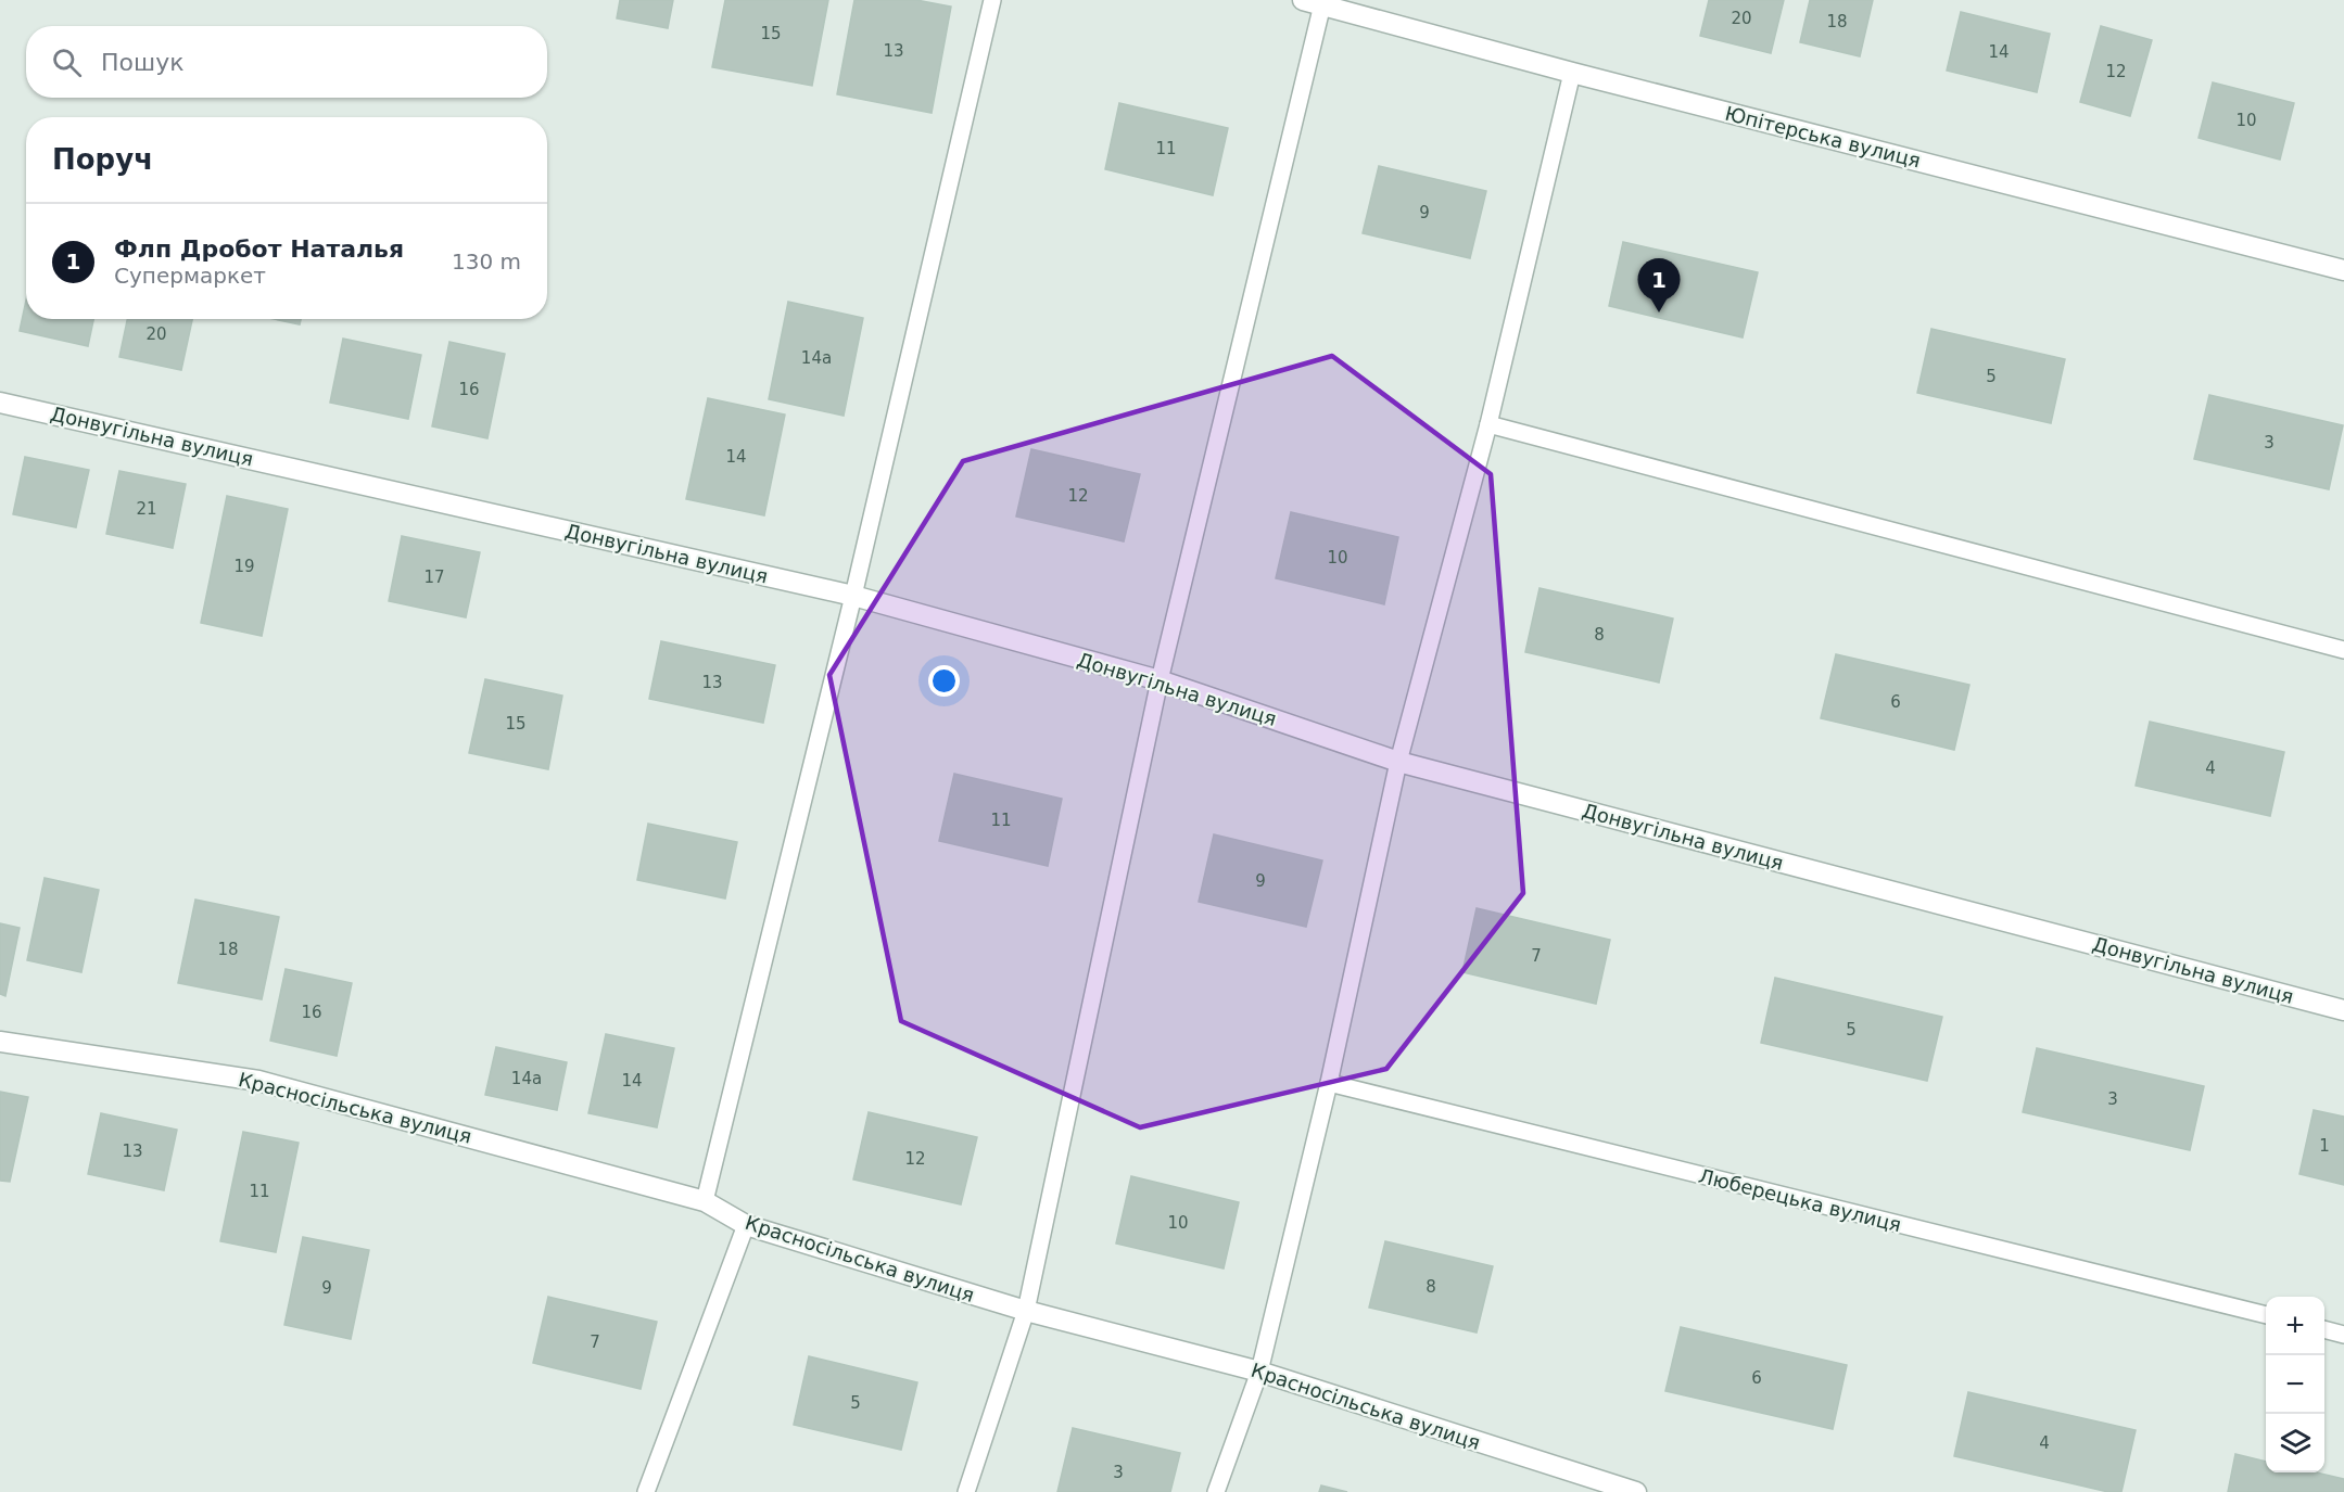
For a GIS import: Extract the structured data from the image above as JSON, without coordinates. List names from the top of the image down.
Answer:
{
  "streets": {
    "street": ["Юпітерська вулиця", "Донвугільна вулиця", "Красносільська вулиця"],
    "lane": ["Люберецька вулиця"]
  },
  "house_numbers": [
    "20",
    "18",
    "15",
    "13",
    "14",
    "12",
    "10",
    "11",
    "9",
    "20",
    "14а",
    "5",
    "16",
    "3",
    "14",
    "12",
    "21",
    "10",
    "19",
    "17",
    "8",
    "13",
    "6",
    "15",
    "4",
    "11",
    "9",
    "18",
    "7",
    "16",
    "5",
    "14а",
    "14",
    "3",
    "1",
    "13",
    "12",
    "11",
    "10",
    "8",
    "9",
    "7",
    "6",
    "5",
    "4",
    "3"
  ],
  "page": {
    "search": "Пошук",
    "heading": "Поруч",
    "list": [
      {
        "mark": "1",
        "name": "Флп Дробот Наталья",
        "note": "Супермаркет",
        "value": "130 m"
      }
    ],
    "pins": "1",
    "map_buttons": ["+", "−"]
  }
}
